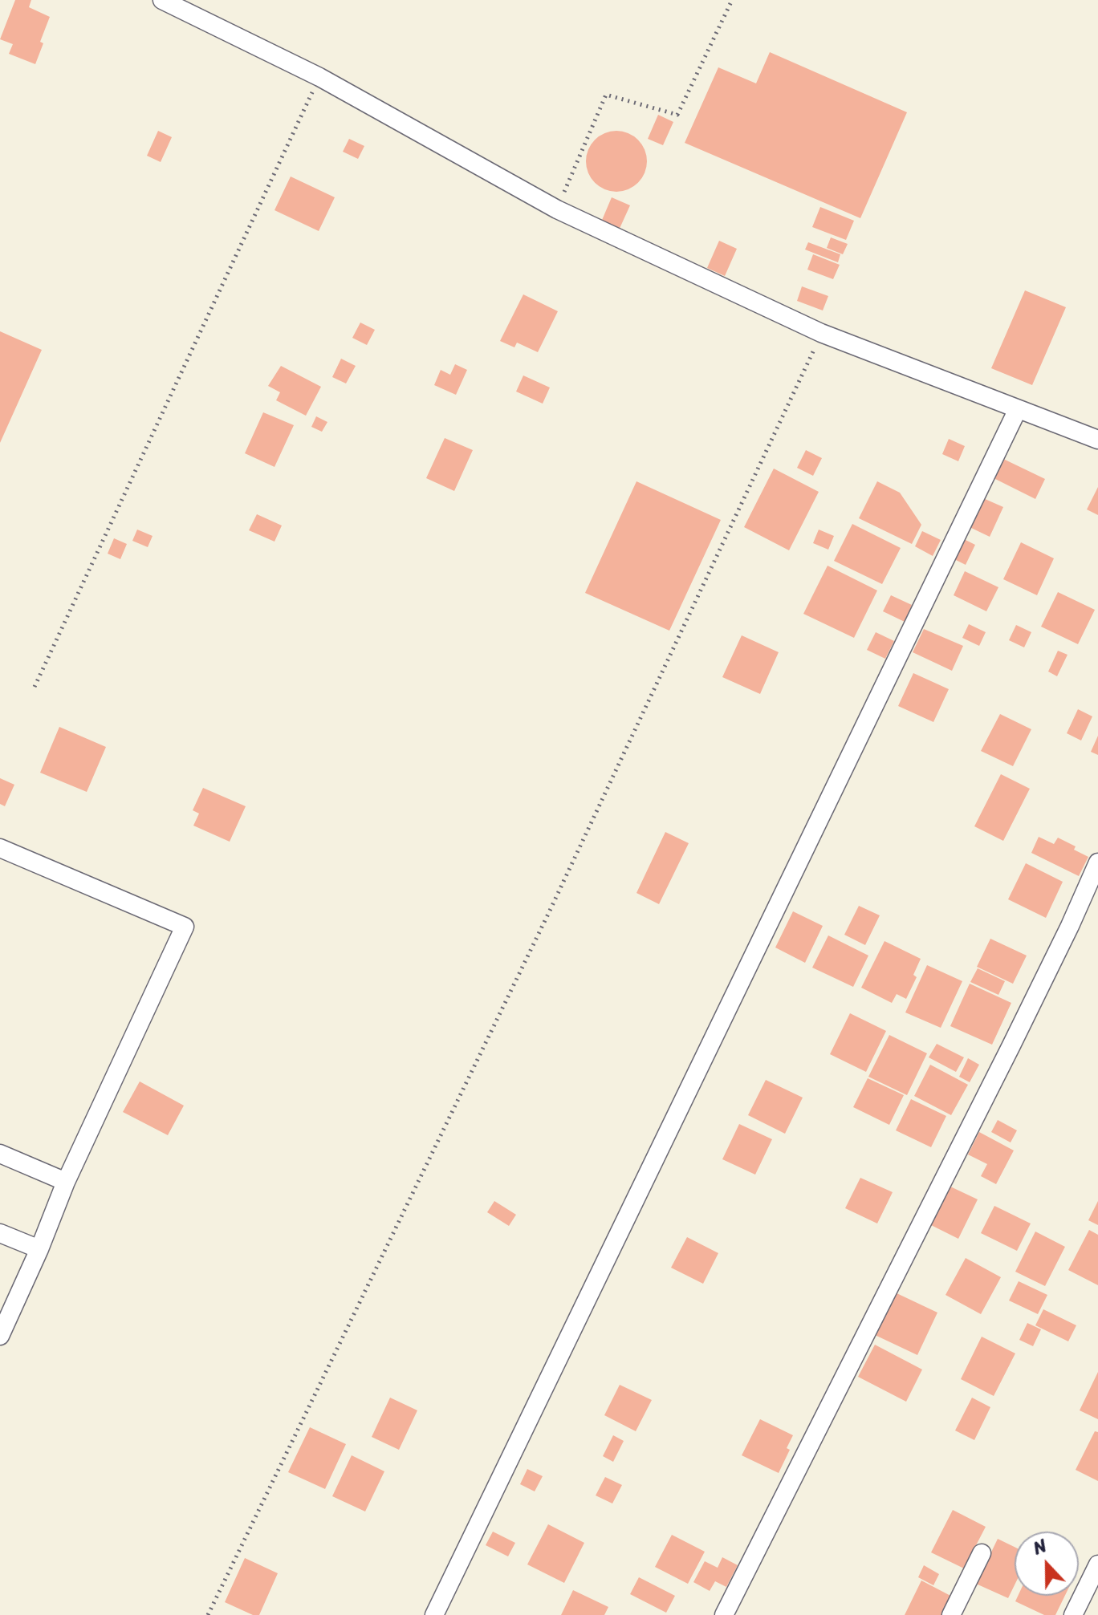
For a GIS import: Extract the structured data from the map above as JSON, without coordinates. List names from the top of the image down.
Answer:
{
  "north": "top"
}
